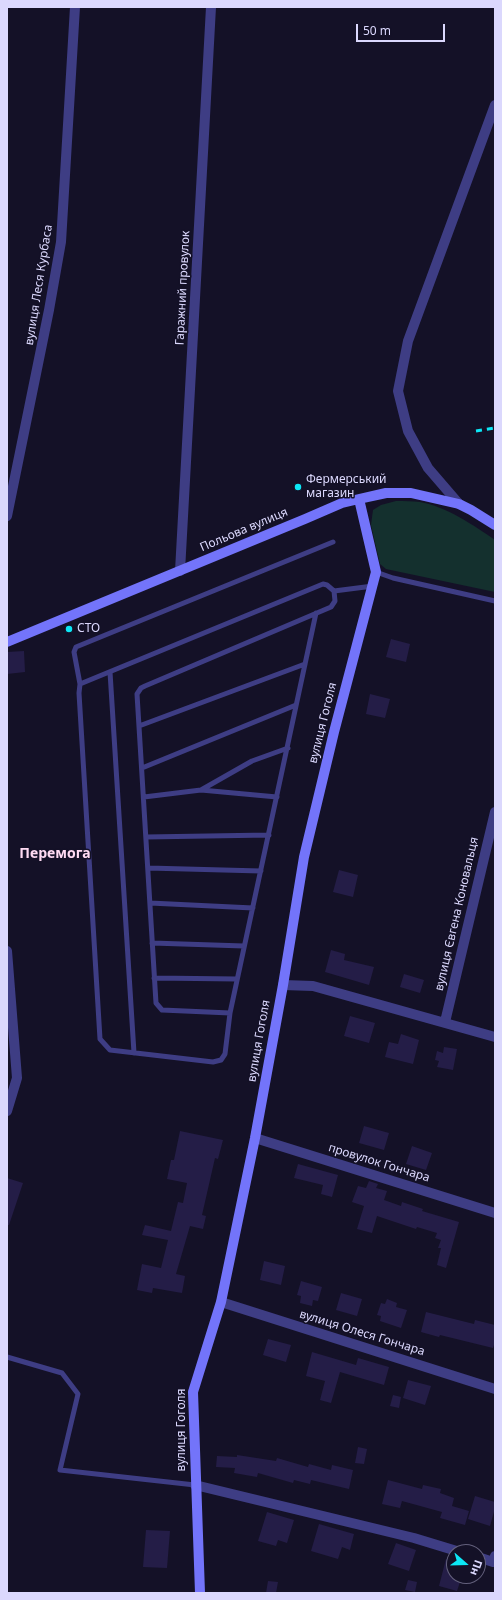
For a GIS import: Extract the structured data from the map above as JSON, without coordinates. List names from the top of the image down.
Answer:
{
  "streets": {
    "street": [
      "вулиця Леся Курбаса",
      "Гаражний провулок",
      "Польова вулиця",
      "вулиця Гоголя",
      "вулиця Євгена Коновальця",
      "провулок Гончара",
      "вулиця Олеся Гончара"
    ]
  },
  "crossings": [
    ["Гаражний провулок", "Польова вулиця"],
    ["Польова вулиця", "вулиця Гоголя"],
    ["вулиця Гоголя", "провулок Гончара"],
    ["вулиця Гоголя", "вулиця Олеся Гончара"]
  ],
  "districts": ["Перемога"],
  "places": ["Фермерський магазин", "СТО"],
  "scale_bar": "50 m",
  "north": "right"
}
